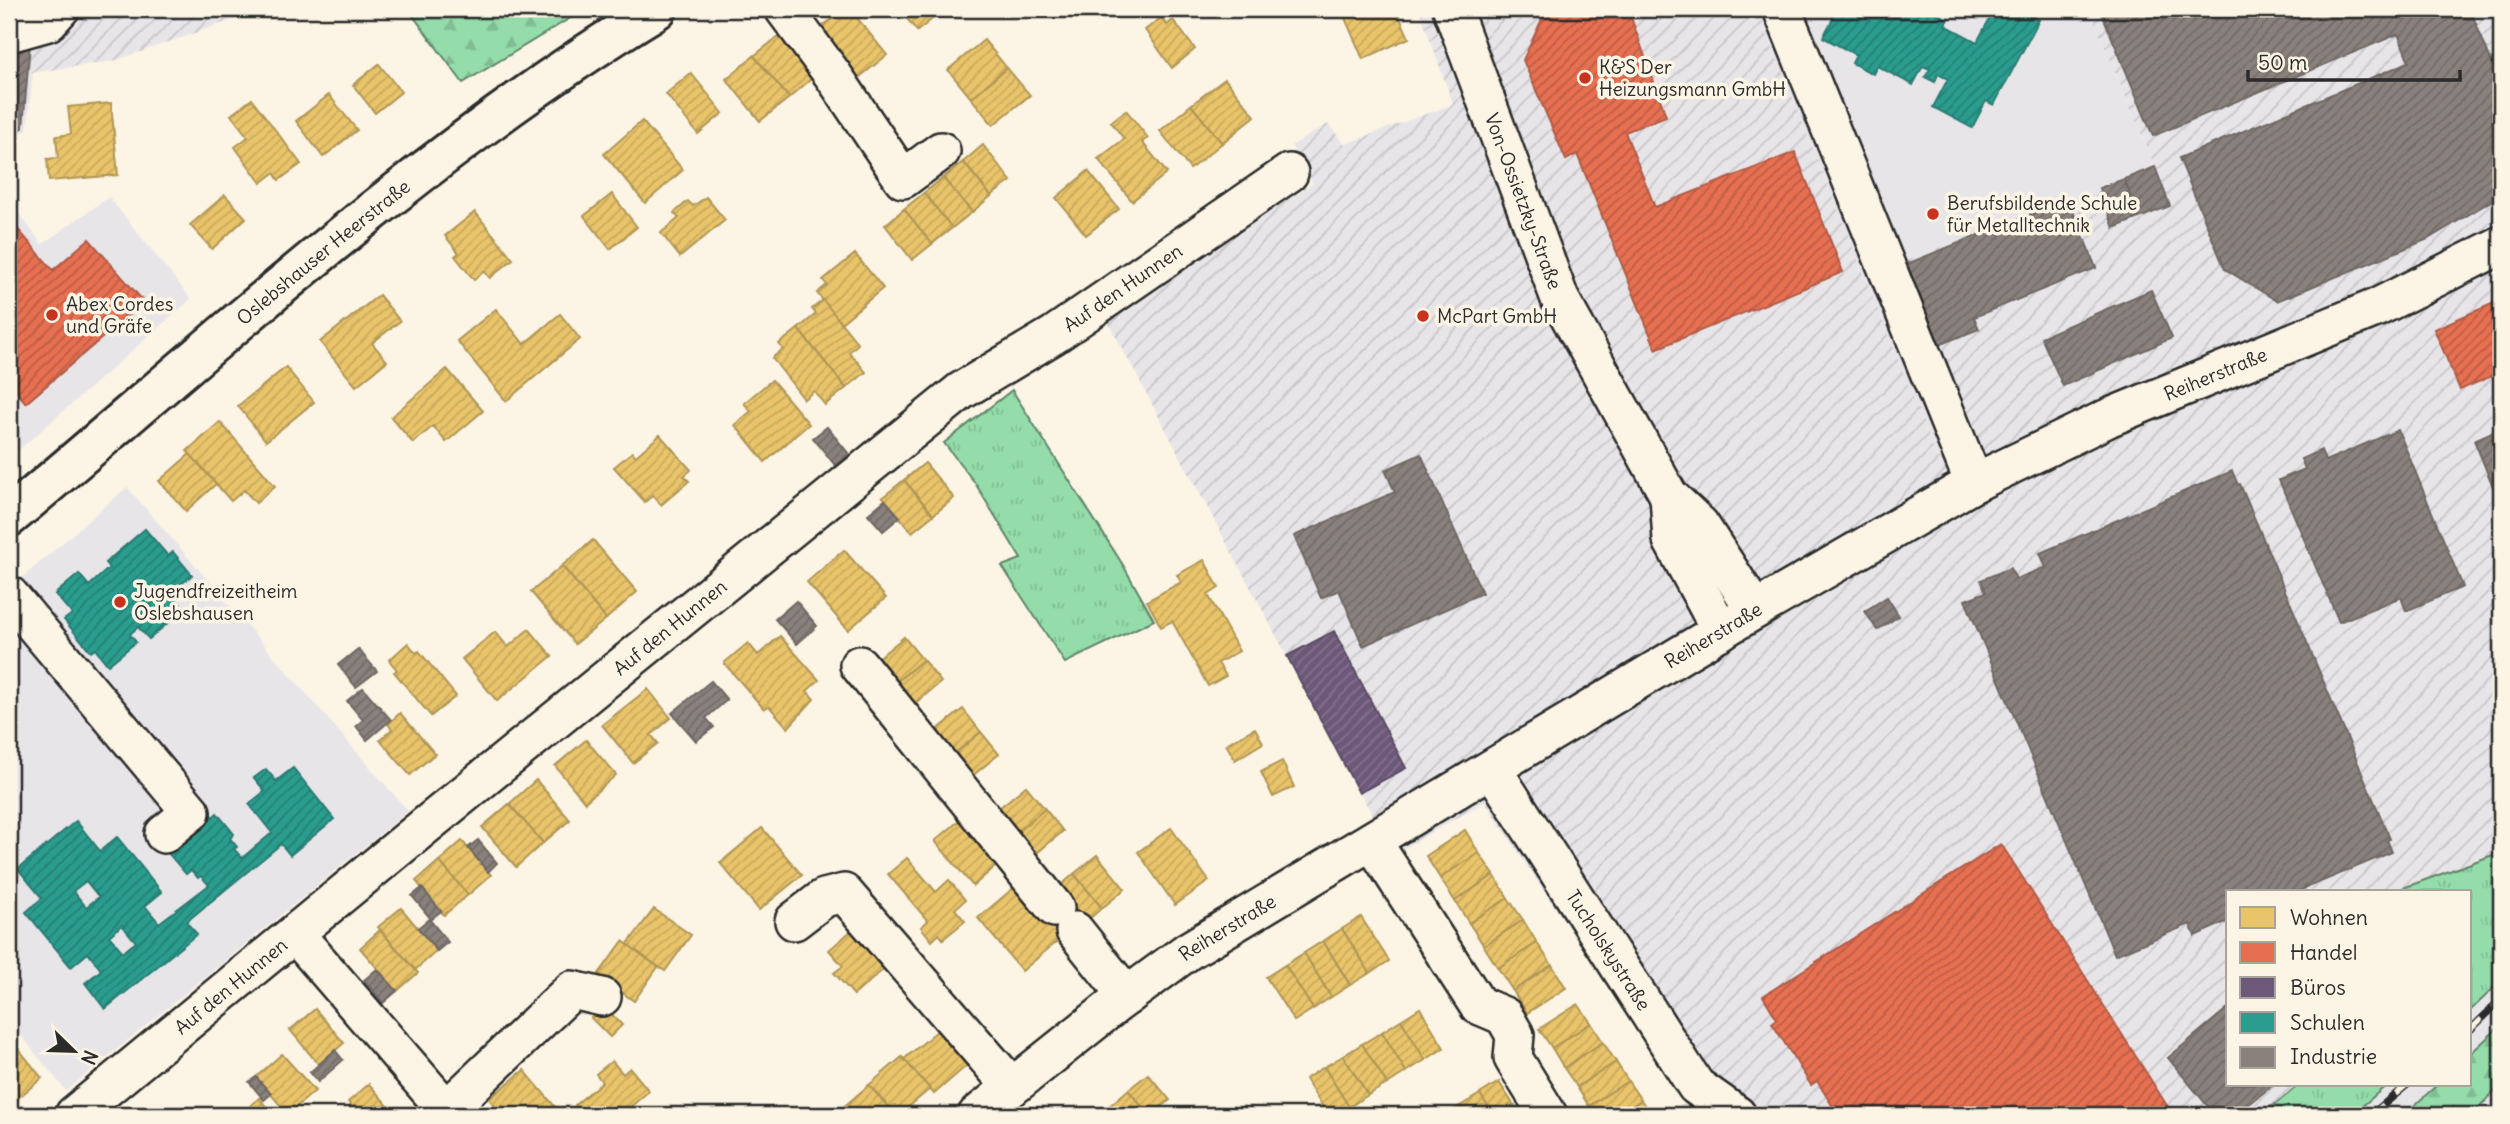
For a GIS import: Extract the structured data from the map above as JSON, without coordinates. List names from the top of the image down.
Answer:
{
  "streets": {
    "main road": ["Oslebshauser Heerstraße"],
    "street": [
      "Von-Ossietzky-Straße",
      "Auf den Hunnen",
      "Reiherstraße",
      "Tucholskystraße"
    ]
  },
  "crossings": [
    ["Von-Ossietzky-Straße", "Reiherstraße"],
    ["Reiherstraße", "Tucholskystraße"]
  ],
  "places": [
    "K&S Der Heizungsmann GmbH",
    "Berufsbildende Schule für Metalltechnik",
    "Abex Cordes und Gräfe",
    "McPart GmbH",
    "Jugendfreizeitheim Oslebshausen"
  ],
  "legend": [
    "Wohnen",
    "Handel",
    "Büros",
    "Schulen",
    "Industrie"
  ],
  "scale_bar": "50 m",
  "north": "bottom right"
}
